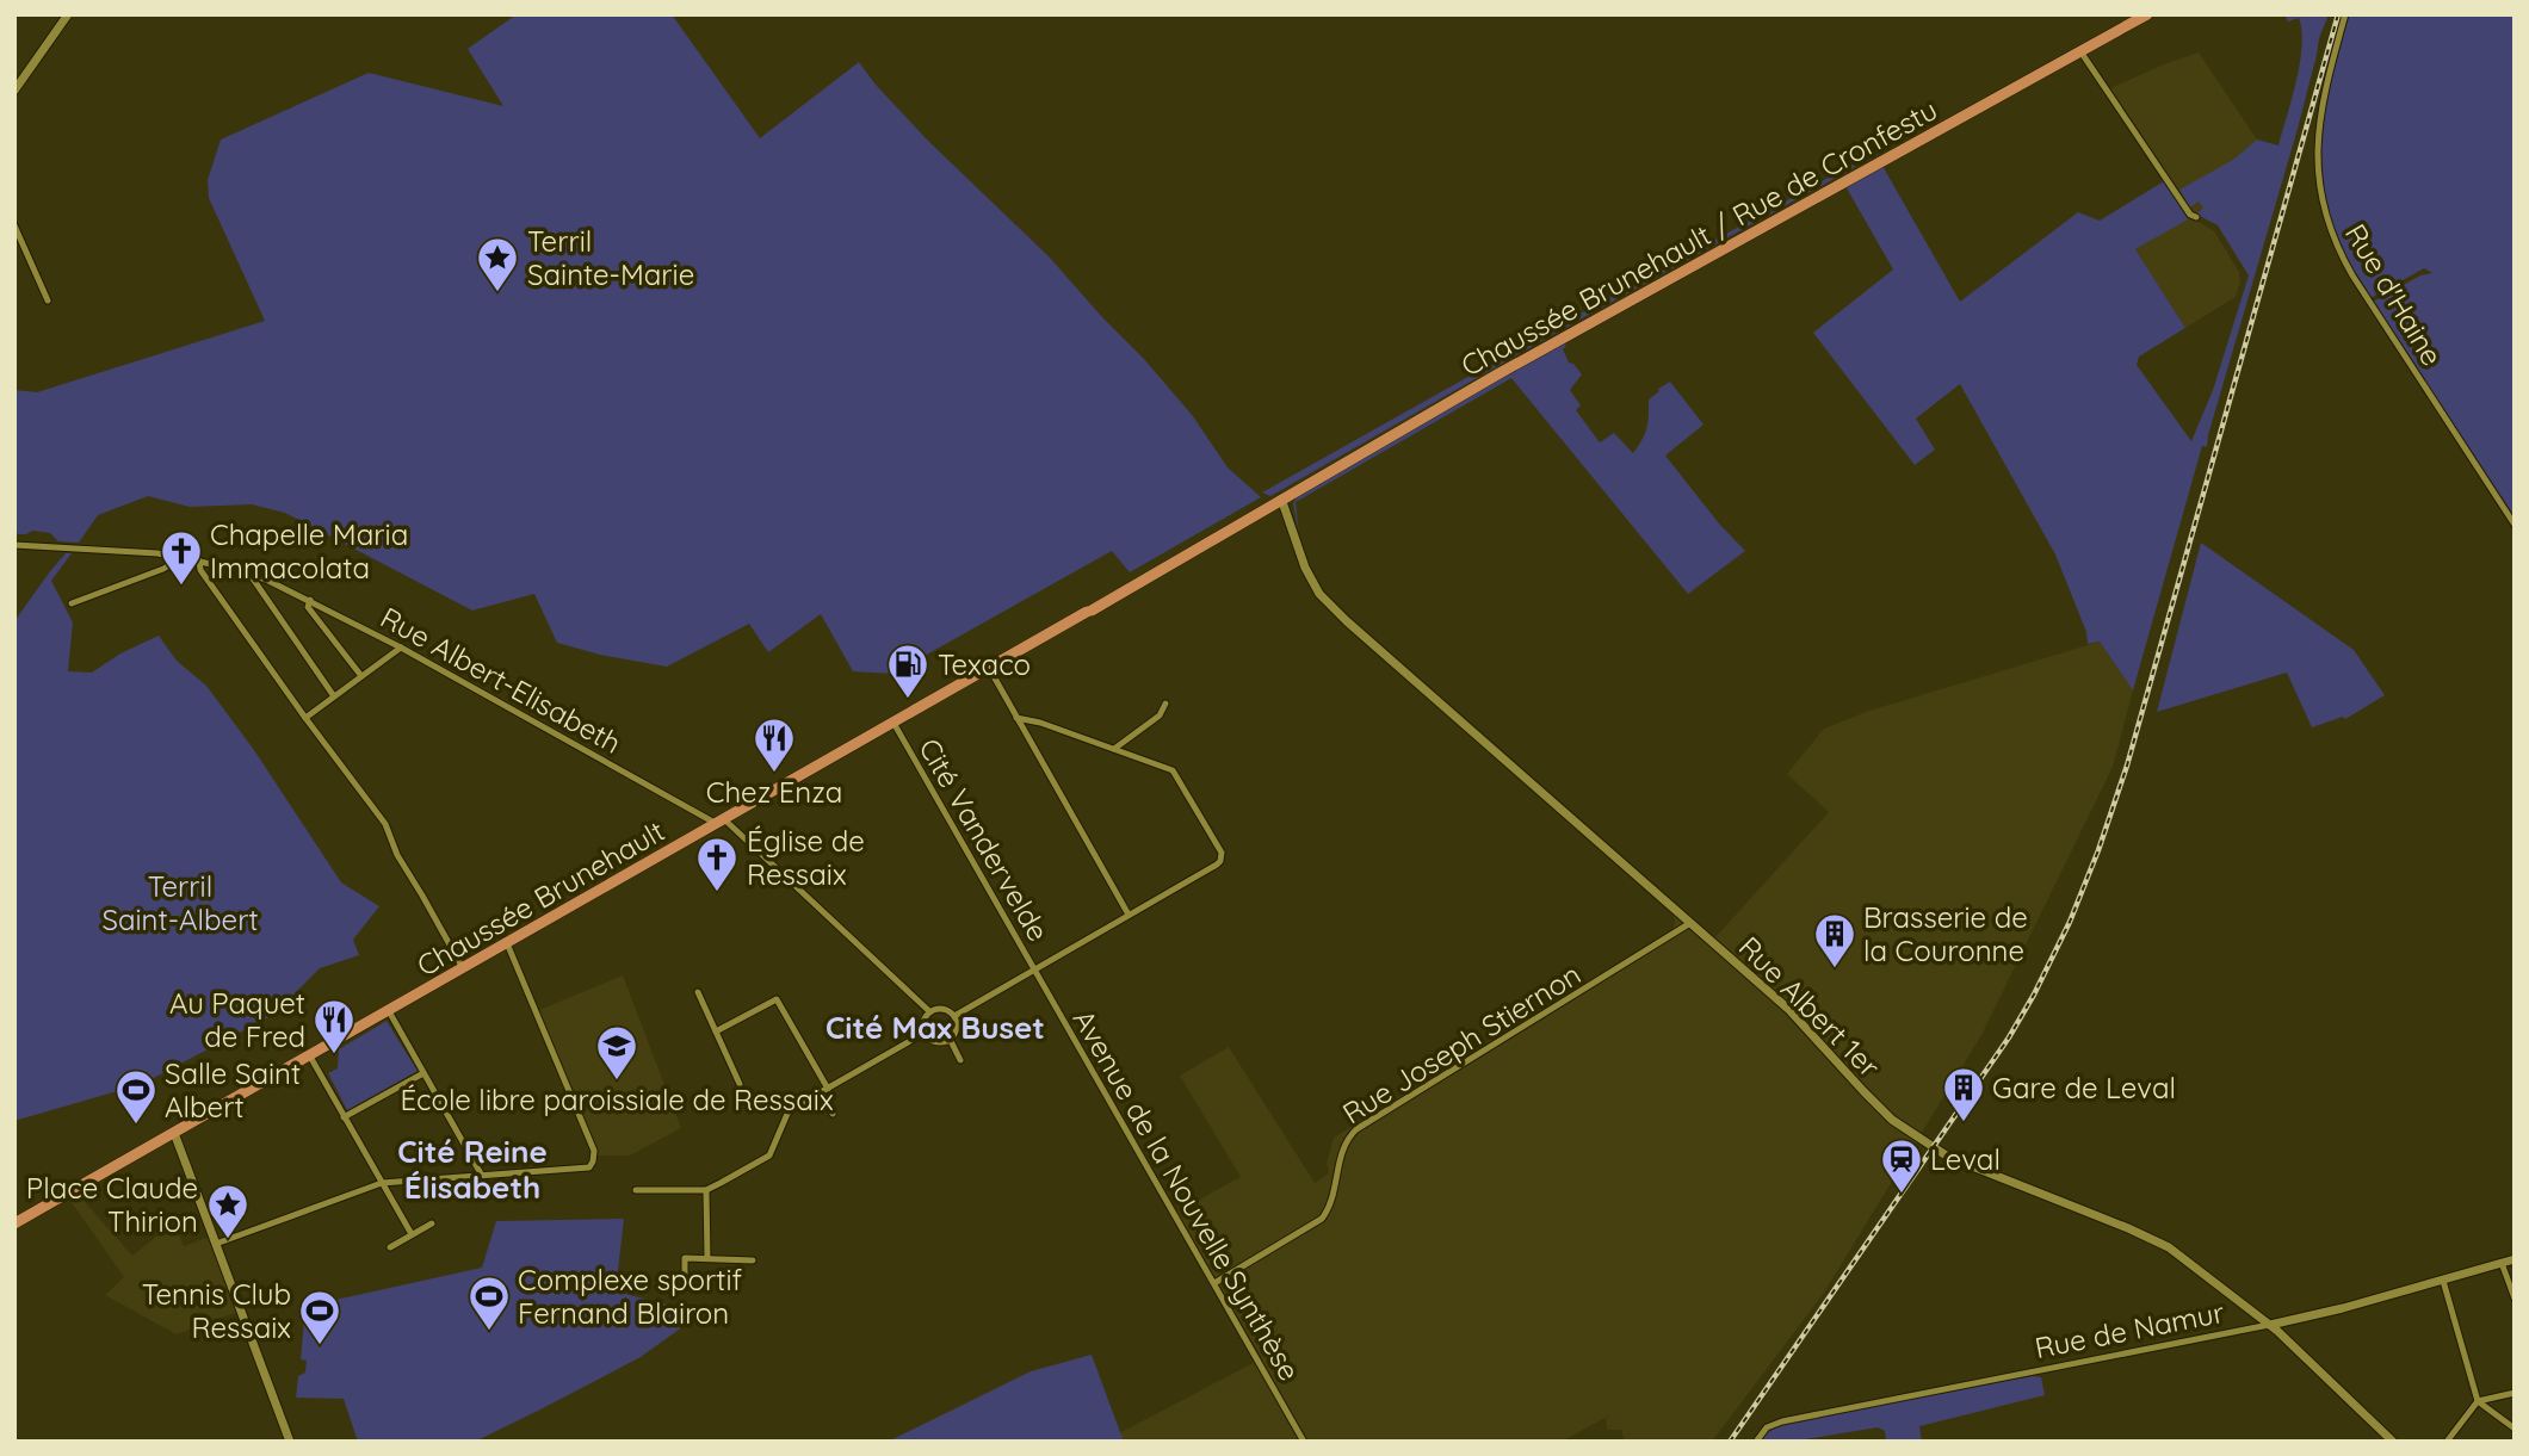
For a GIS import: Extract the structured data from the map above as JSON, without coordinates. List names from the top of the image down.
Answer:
{
  "streets": {
    "main road": ["Chaussée Brunehault / Rue de Cronfestu", "Chaussée Brunehault"],
    "street": [
      "Rue d'Haine",
      "Rue Albert-Elisabeth",
      "Cité Vandervelde",
      "Rue Albert 1er",
      "Rue Joseph Stiernon",
      "Avenue de la Nouvelle Synthèse",
      "Rue de Namur"
    ]
  },
  "crossings": [
    ["Chaussée Brunehault / Rue de Cronfestu", "Chaussée Brunehault"],
    ["Chaussée Brunehault / Rue de Cronfestu", "Rue Albert 1er"],
    ["Rue Albert-Elisabeth", "Chaussée Brunehault"],
    ["Cité Vandervelde", "Chaussée Brunehault"],
    ["Cité Vandervelde", "Avenue de la Nouvelle Synthèse"],
    ["Chaussée Brunehault", "Rue Albert 1er"],
    ["Rue Albert 1er", "Rue Joseph Stiernon"],
    ["Rue Albert 1er", "Rue de Namur"],
    ["Rue Joseph Stiernon", "Avenue de la Nouvelle Synthèse"]
  ],
  "districts": ["Cité Max Buset", "Cité Reine Élisabeth"],
  "parks": ["Terril Saint-Albert"],
  "places": {
    "place": ["Terril Sainte-Marie", "Place Claude Thirion"],
    "church": ["Chapelle Maria Immacolata", "Église de Ressaix"],
    "fuel station": ["Texaco"],
    "restaurant": ["Chez Enza", "Au Paquet de Fred"],
    "building": ["Brasserie de la Couronne", "Gare de Leval"],
    "school or university": ["École libre paroissiale de Ressaix"],
    "sports": ["Salle Saint Albert", "Complexe sportif Fernand Blairon", "Tennis Club Ressaix"],
    "station": ["Leval"]
  }
}
